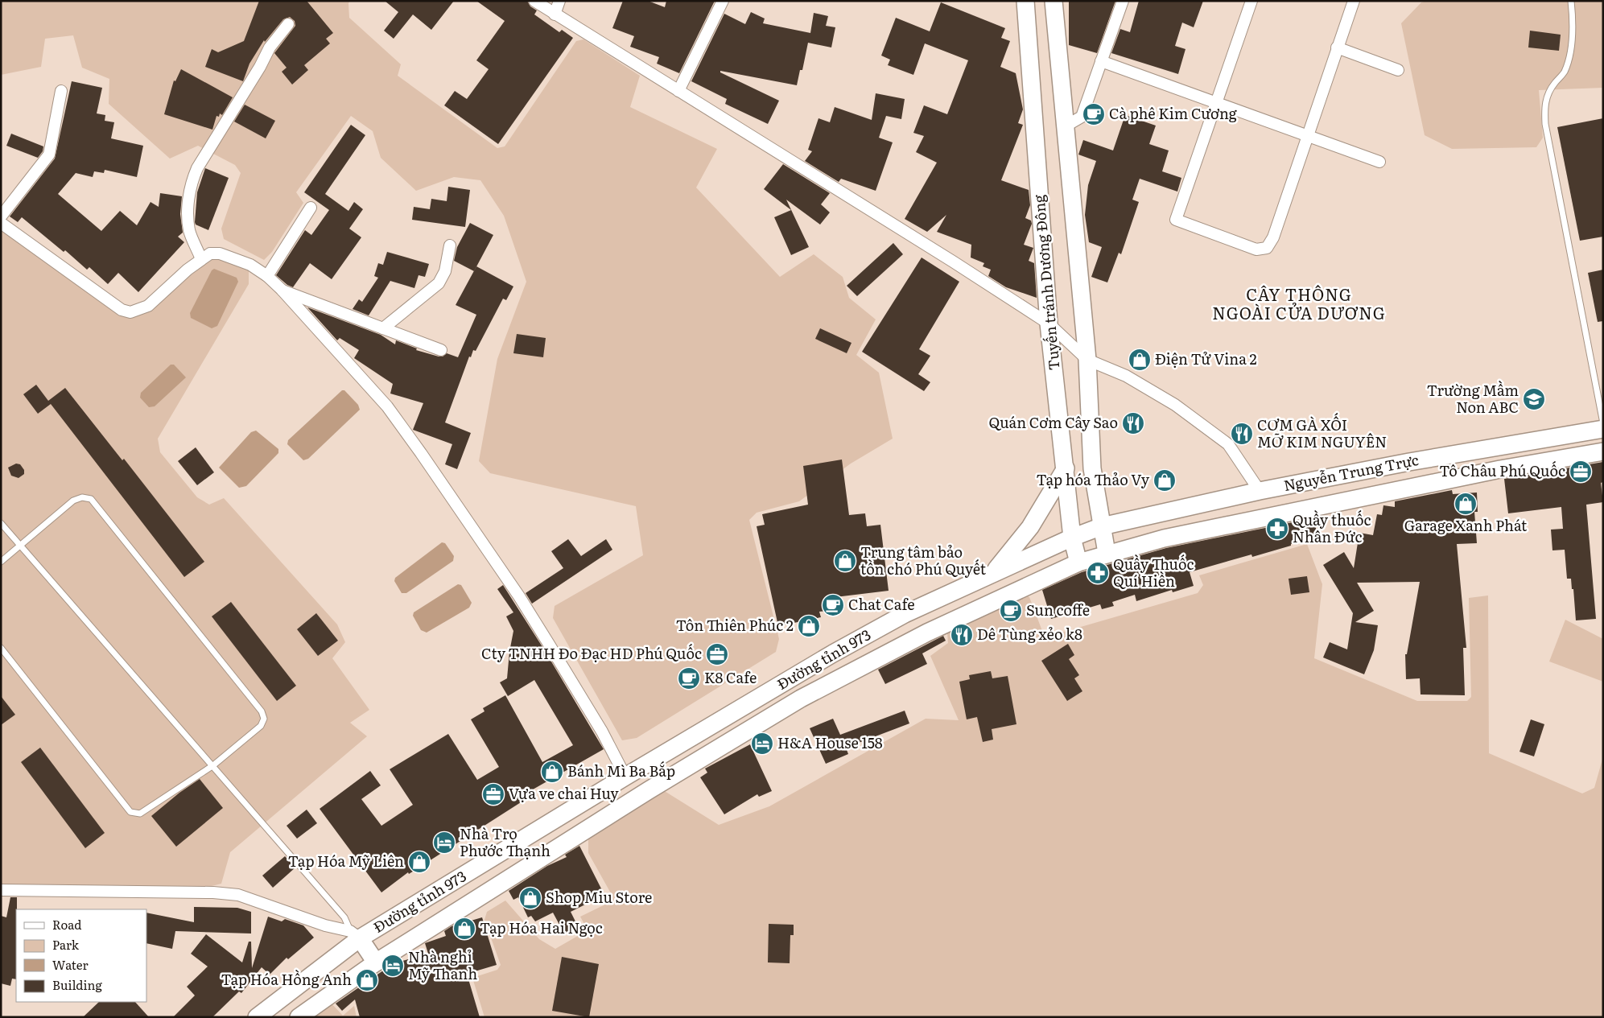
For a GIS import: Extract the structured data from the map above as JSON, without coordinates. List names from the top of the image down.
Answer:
{
  "streets": {
    "main road": ["Tuyến tránh Dương Đông", "Nguyễn Trung Trực", "Đường tỉnh 973"]
  },
  "crossings": [
    ["Tuyến tránh Dương Đông", "Đường tỉnh 973"],
    ["Nguyễn Trung Trực", "Đường tỉnh 973"]
  ],
  "districts": ["CÂY THÔNG NGOÀI CỬA DƯƠNG"],
  "places": {
    "cafe": [
      "Cà phê Kim Cương",
      "Chat Cafe",
      "Sun coffe",
      "K8 Cafe"
    ],
    "shop": [
      "Điện Tử Vina 2",
      "Tạp hóa Thảo Vy",
      "Garage Xanh Phát",
      "Trung tâm bảo tồn chó Phú Quyết",
      "Tôn Thiên Phúc 2",
      "Bánh Mì Ba Bắp",
      "Tạp Hóa Mỹ Liên",
      "Shop Miu Store",
      "Tạp Hóa Hai Ngọc",
      "Tạp Hóa Hồng Anh"
    ],
    "school or university": ["Trường Mầm Non ABC"],
    "restaurant": ["Quán Cơm Cây Sao", "CƠM GÀ XỐI MỠ KIM NGUYÊN", "Dê Tùng xẻo k8"],
    "office": ["Tô Châu Phú Quốc", "Cty TNHH Đo Đạc HD Phú Quốc", "Vựa ve chai Huy"],
    "pharmacy": ["Quầy thuốc Nhân Đức", "Quầy Thuốc Quí Hiền"],
    "hotel": ["H&A House 158", "Nhà Trọ Phước Thạnh", "Nhà nghỉ Mỹ Thanh"]
  },
  "legend": [
    "Road",
    "Park",
    "Water",
    "Building"
  ]
}
